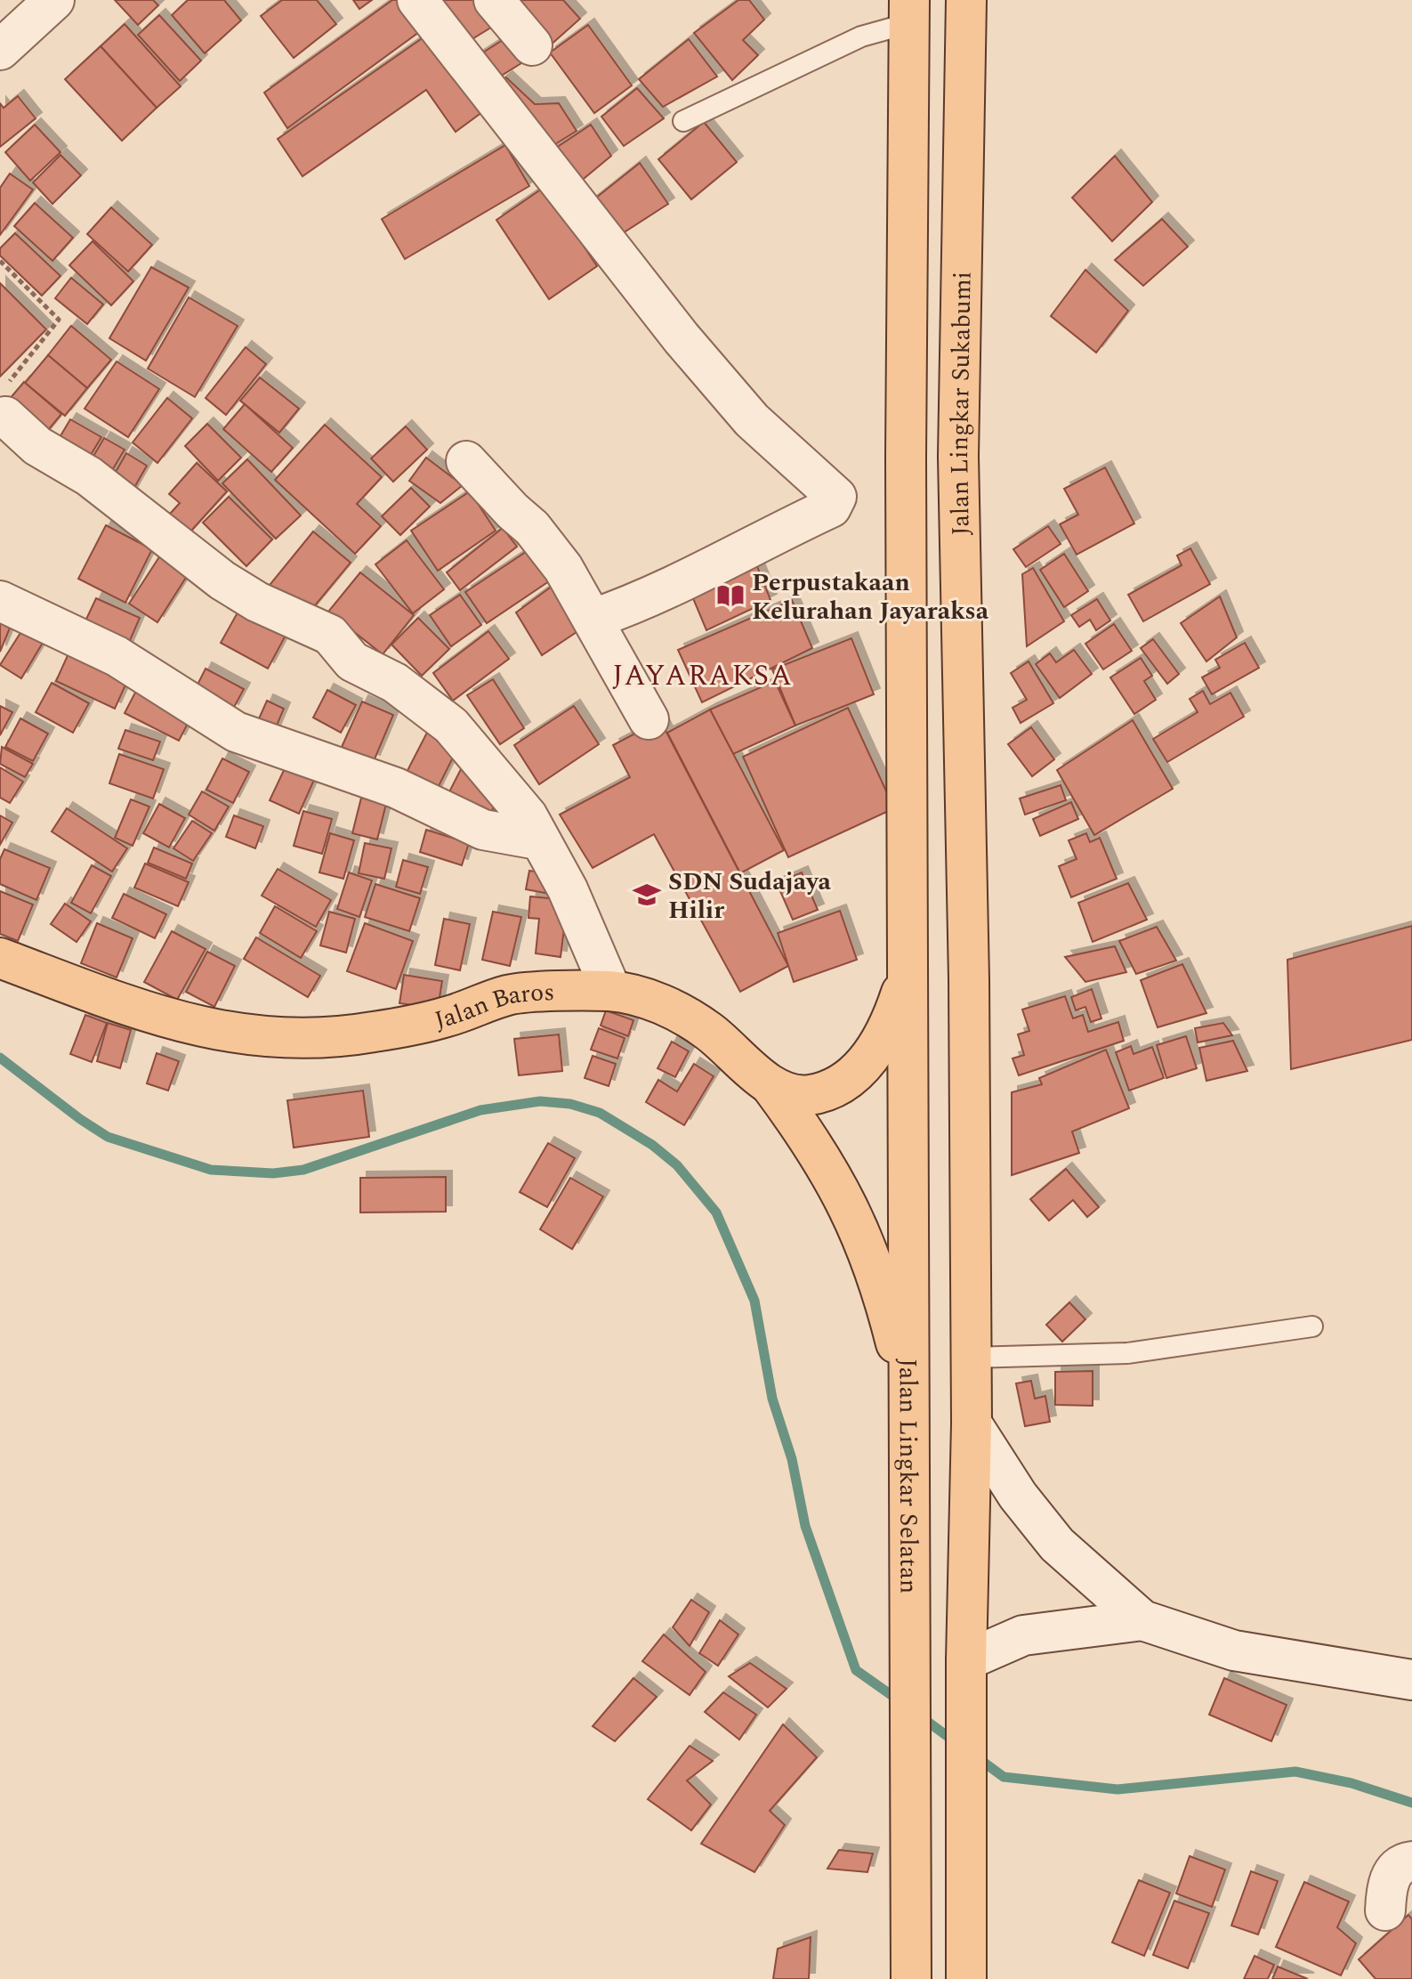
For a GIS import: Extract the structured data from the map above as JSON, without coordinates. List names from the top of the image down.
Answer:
{
  "streets": {
    "main road": ["Jalan Lingkar Sukabumi", "Jalan Baros", "Jalan Lingkar Selatan"]
  },
  "crossings": [
    ["Jalan Baros", "Jalan Lingkar Selatan"]
  ],
  "districts": ["JAYARAKSA"],
  "places": {
    "library": ["Perpustakaan Kelurahan Jayaraksa"],
    "school or university": ["SDN Sudajaya Hilir"]
  }
}
